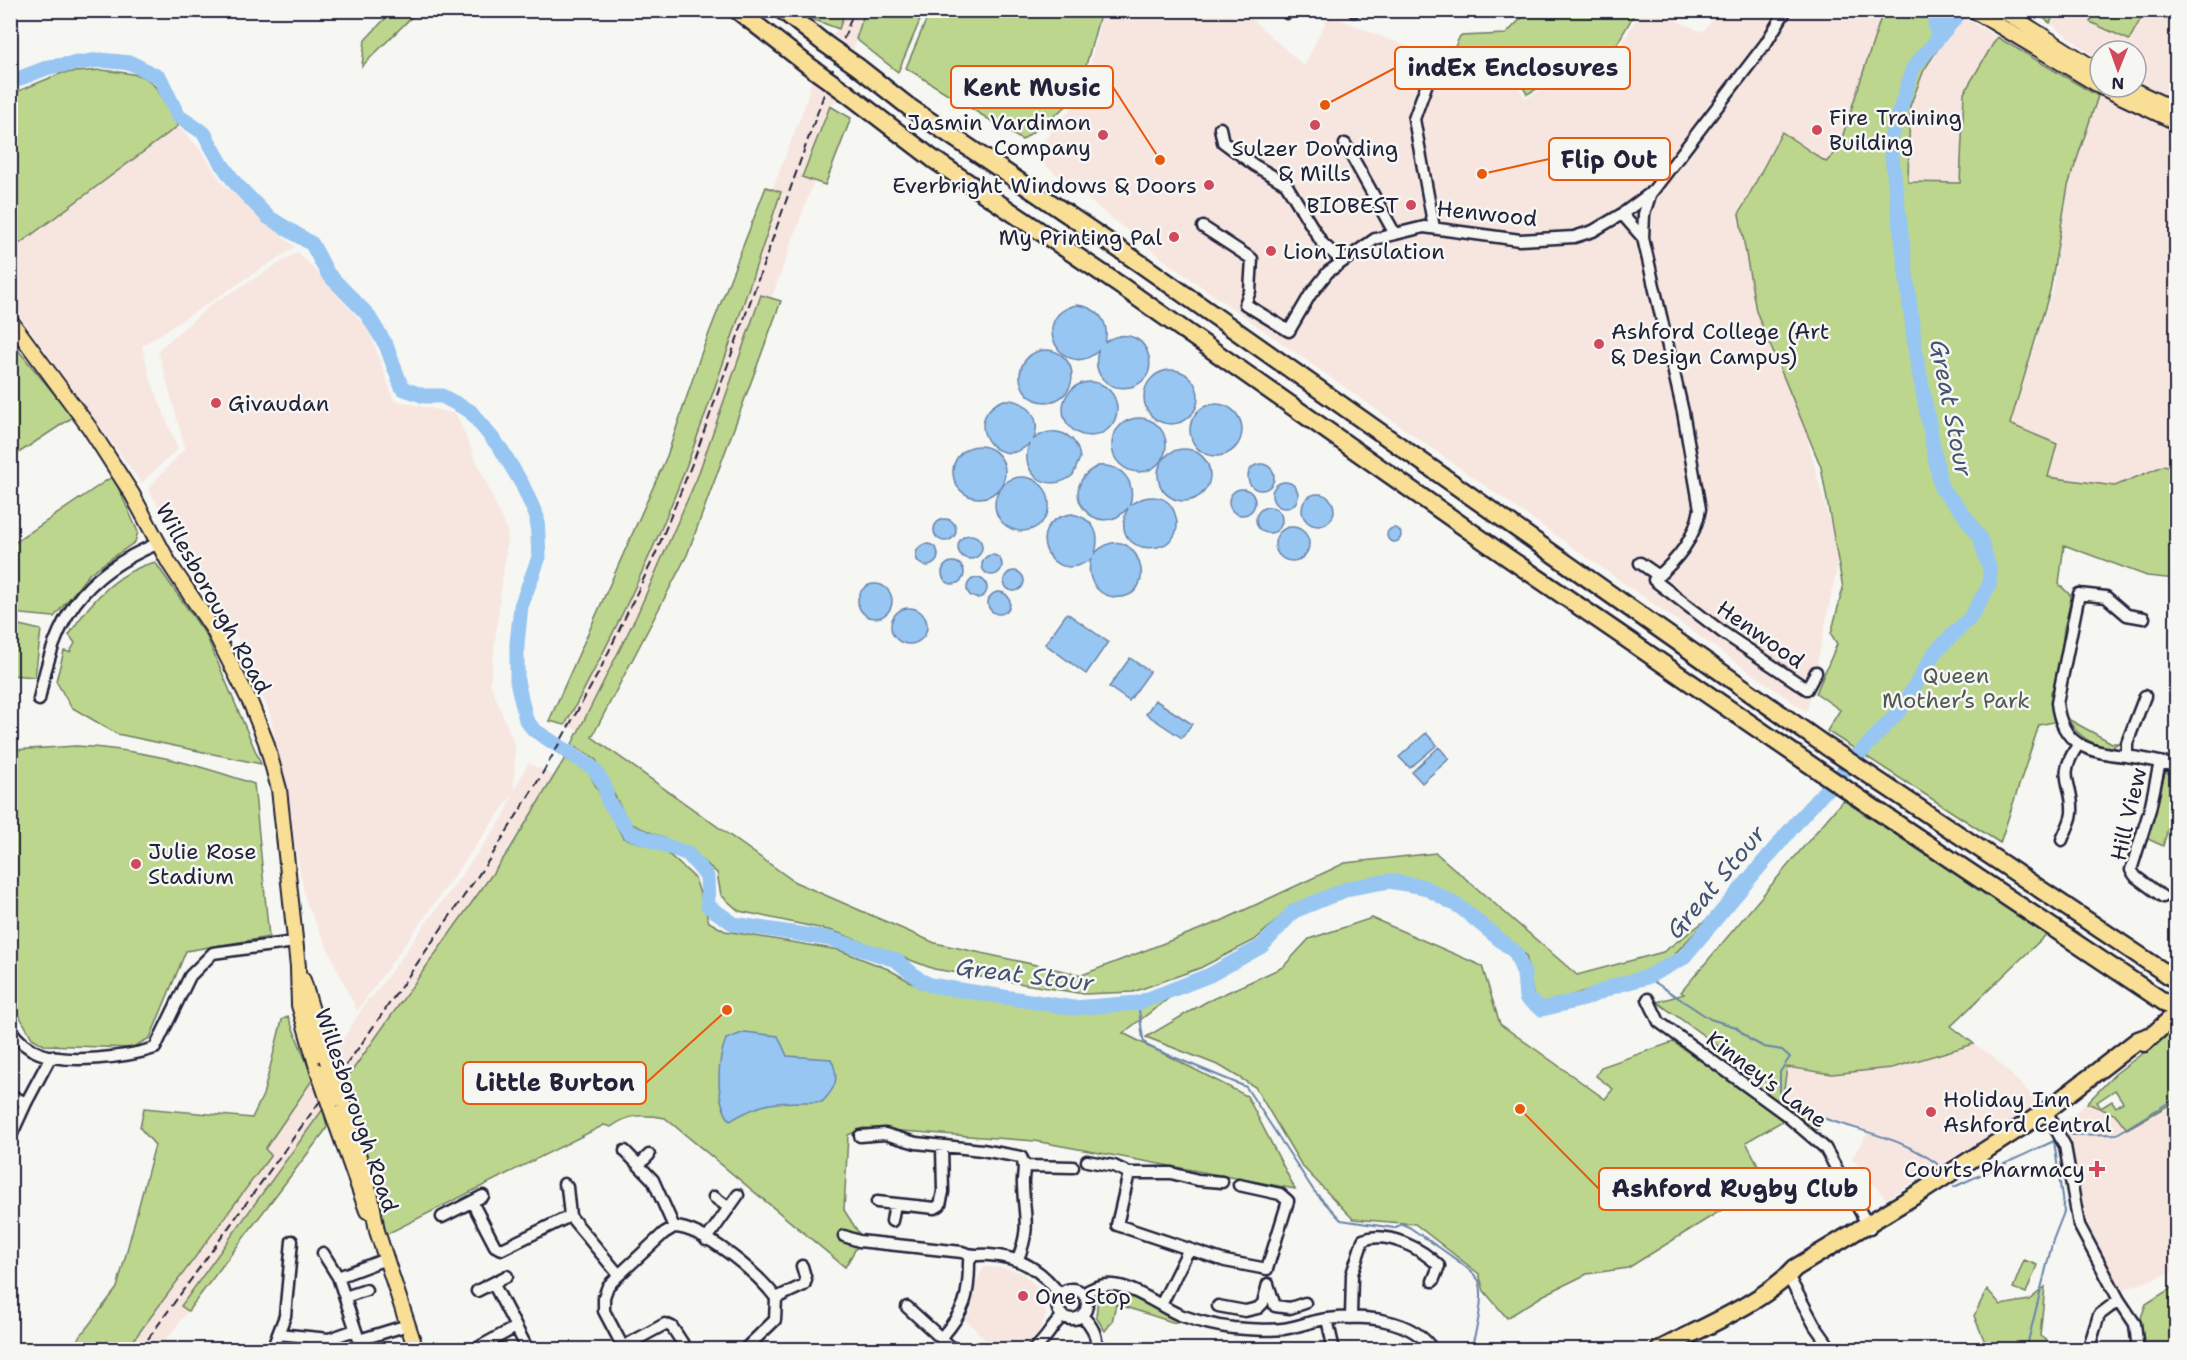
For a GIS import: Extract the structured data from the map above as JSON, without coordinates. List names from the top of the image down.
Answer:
{
  "streets": {
    "main road": ["Willesborough Road"],
    "street": ["Henwood", "Hill View", "Kinney's Lane"]
  },
  "water": ["Great Stour"],
  "parks": ["Queen Mother’s Park"],
  "places": {
    "other": [
      "indEx Enclosures",
      "Sulzer Dowding & Mills",
      "Fire Training Building",
      "Jasmin Vardimon Company",
      "Kent Music",
      "Flip Out",
      "Everbright Windows & Doors",
      "BIOBEST",
      "My Printing Pal",
      "Lion Insulation",
      "Ashford College (Art & Design Campus)",
      "Givaudan",
      "Julie Rose Stadium",
      "Little Burton",
      "Ashford Rugby Club",
      "Holiday Inn Ashford Central",
      "One Stop"
    ],
    "health": ["Courts Pharmacy"]
  },
  "north": "bottom"
}
